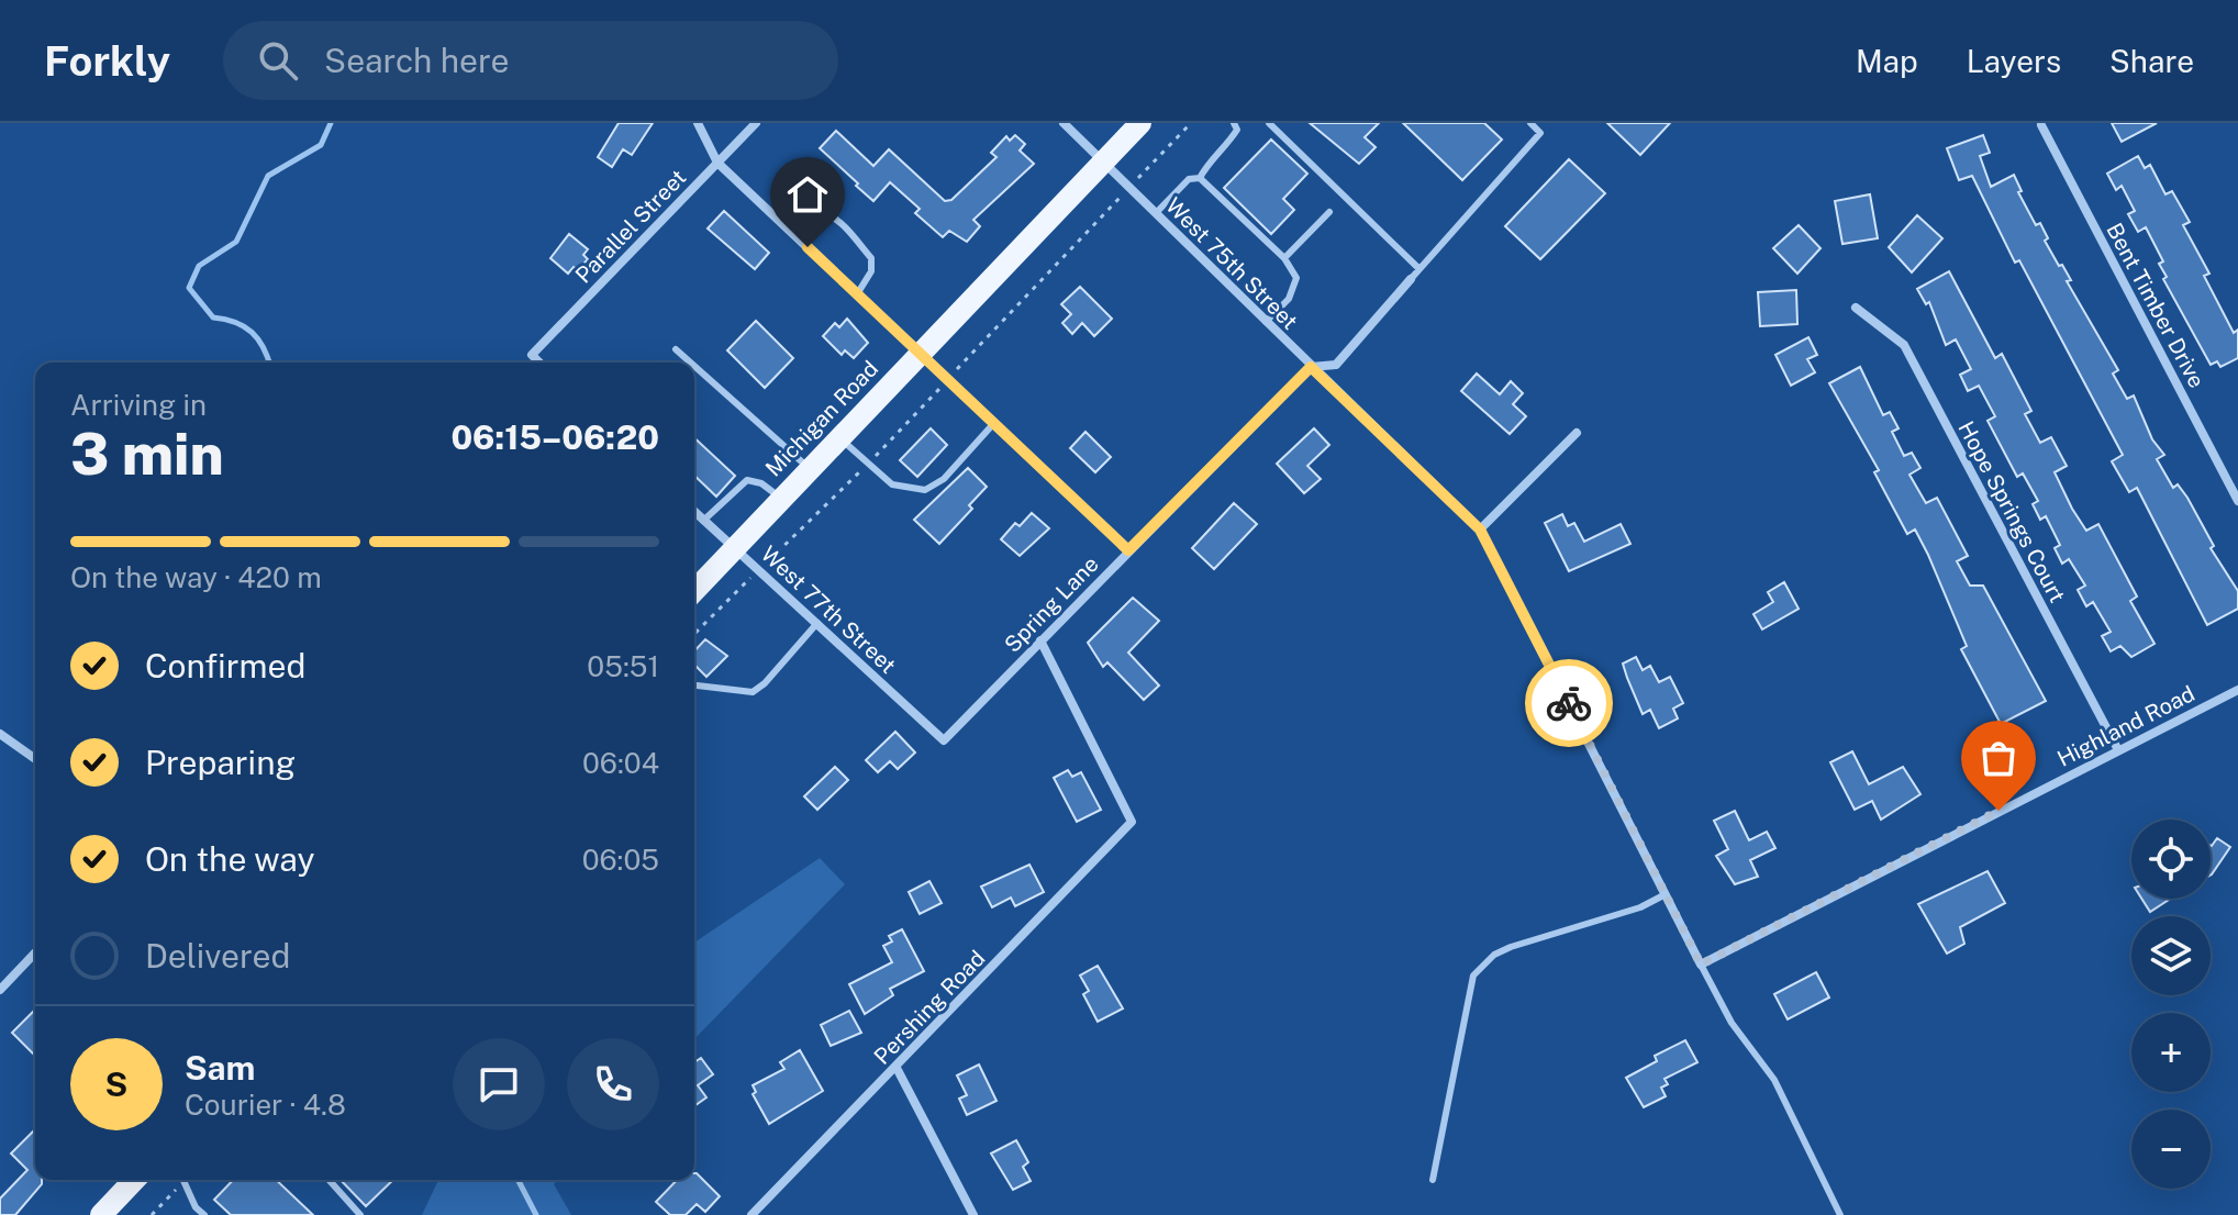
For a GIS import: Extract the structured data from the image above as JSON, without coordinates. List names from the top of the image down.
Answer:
{
  "streets": {
    "main road": ["Michigan Road"],
    "street": [
      "Parallel Street",
      "West 75th Street",
      "Bent Timber Drive",
      "Hope Springs Court",
      "Spring Lane",
      "West 77th Street",
      "Highland Road",
      "Pershing Road"
    ]
  },
  "crossings": [
    ["West 75th Street", "Michigan Road"],
    ["West 75th Street", "Spring Lane"],
    ["West 75th Street", "Highland Road"],
    ["Michigan Road", "West 77th Street"],
    ["Hope Springs Court", "Highland Road"],
    ["Spring Lane", "West 77th Street"],
    ["Spring Lane", "Pershing Road"]
  ],
  "page": {
    "header": "Forkly",
    "search": "Search here",
    "nav": ["Map", "Layers", "Share"],
    "heading": ["3 min", "Arriving in", "06:15–06:20"],
    "panel": ["Sam", "Courier · 4.8"],
    "bar": "On the way · 420 m",
    "list": [
      ["Confirmed", "05:51"],
      ["Preparing", "06:04"],
      ["On the way", "06:05"],
      "Delivered"
    ],
    "map_buttons": ["+", "−"],
    "round": "S"
  }
}
